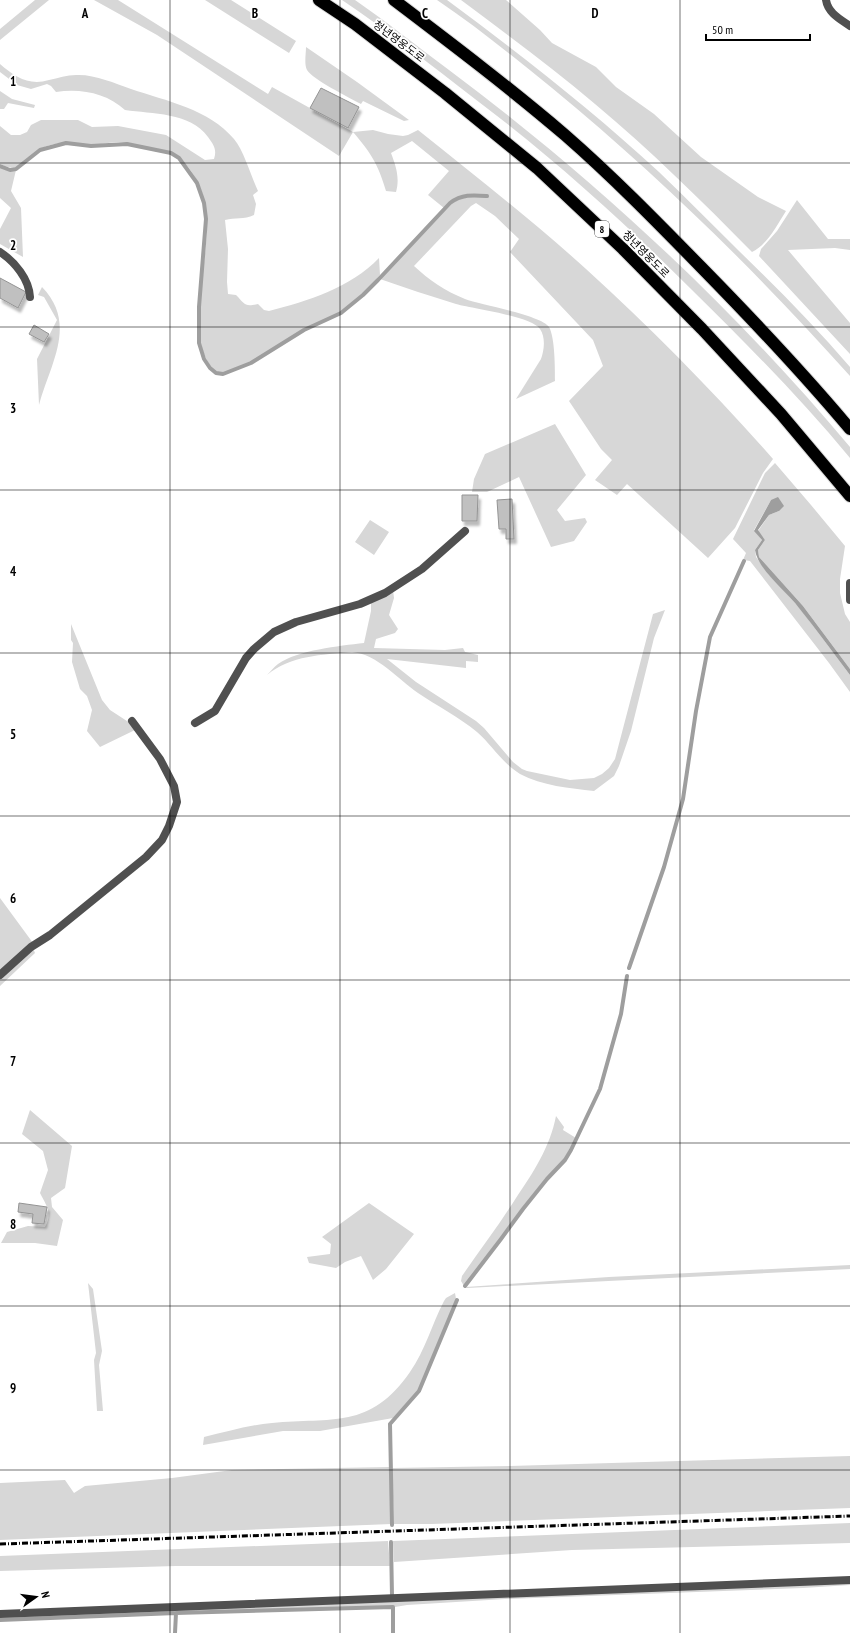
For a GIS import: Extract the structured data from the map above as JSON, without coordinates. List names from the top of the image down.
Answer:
{
  "streets": {
    "highway": ["청년영웅도로", "8"]
  },
  "scale_bar": "50 m",
  "north": "right",
  "grid": {
    "columns": [
      "A",
      "B",
      "C",
      "D"
    ],
    "rows": [
      "1",
      "2",
      "3",
      "4",
      "5",
      "6",
      "7",
      "8",
      "9"
    ]
  }
}
